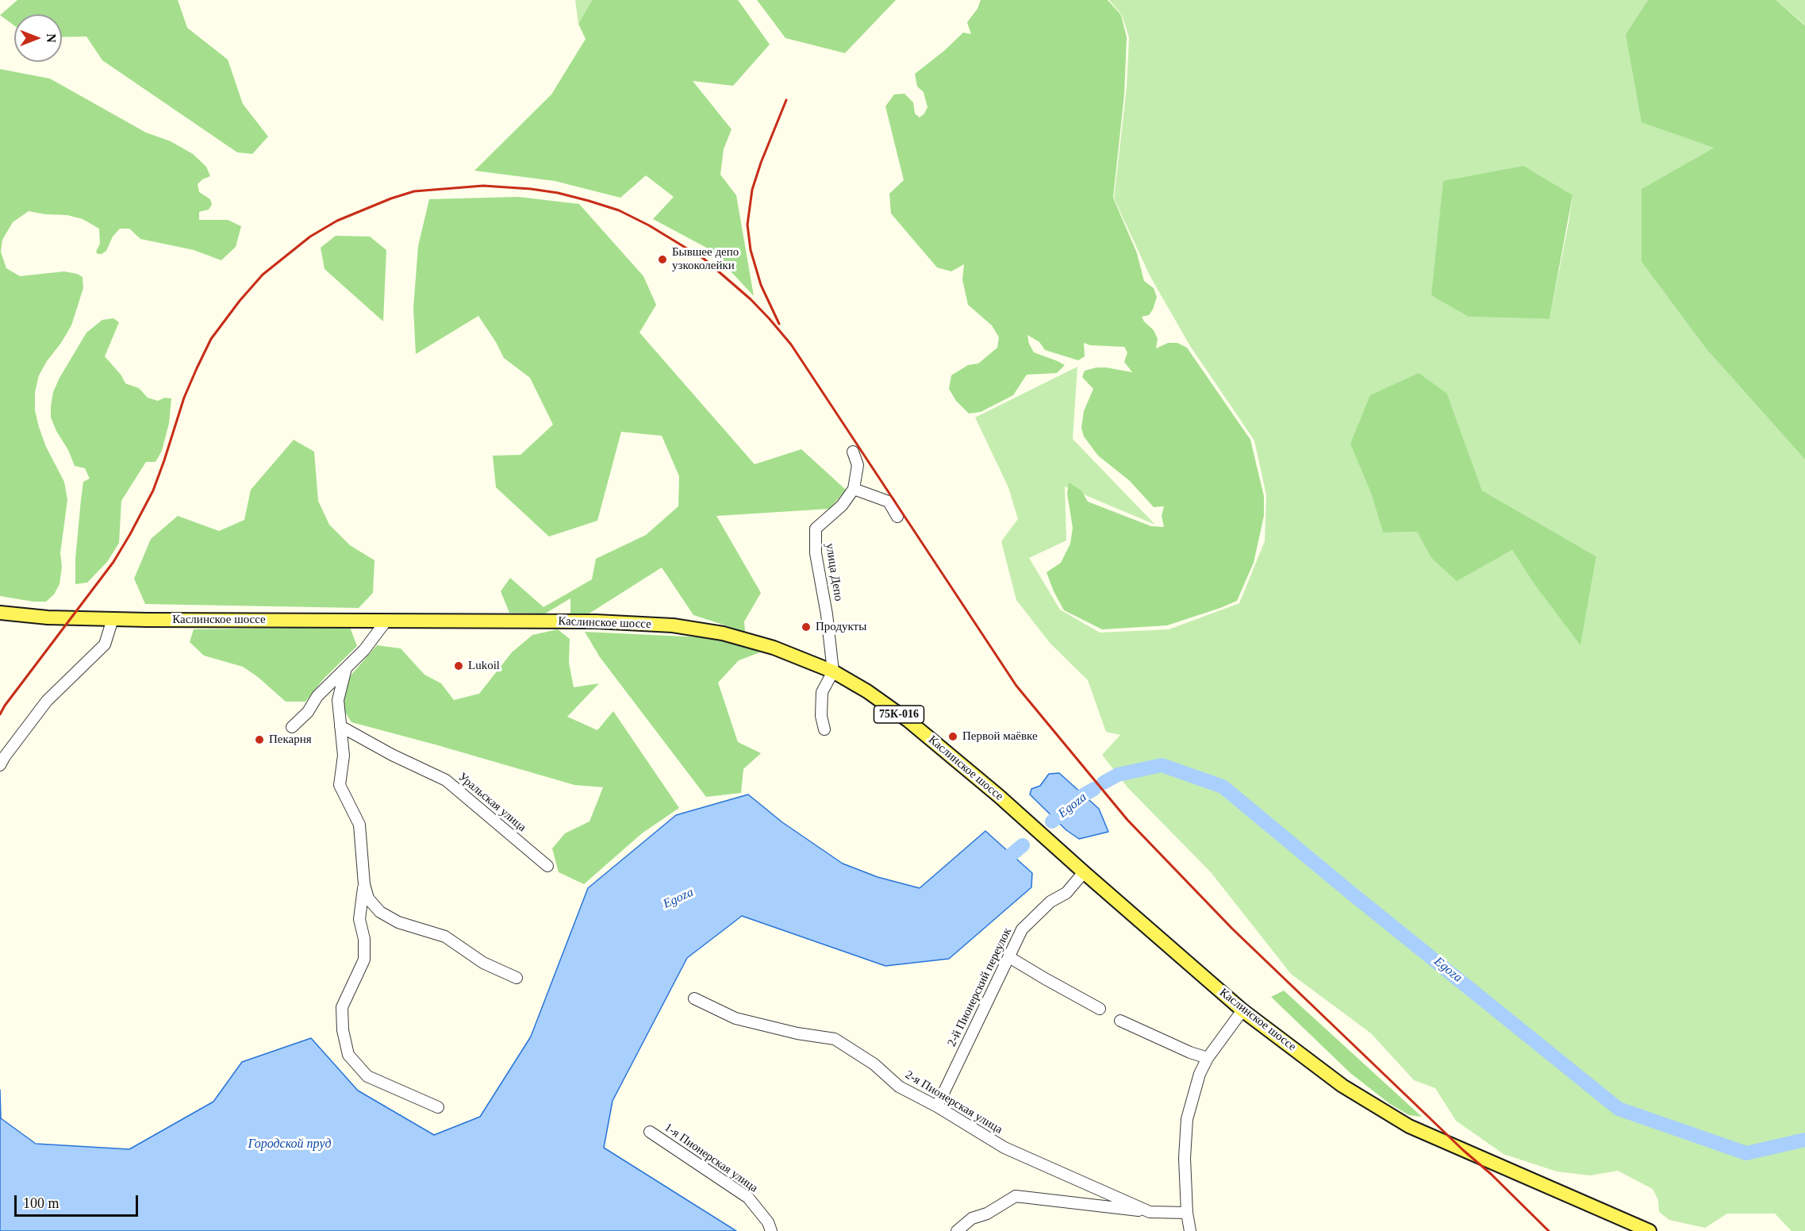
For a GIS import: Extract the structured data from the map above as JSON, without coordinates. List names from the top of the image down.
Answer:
{
  "streets": {
    "main road": ["Каслинское шоссе", "75К-016"],
    "street": [
      "улица Депо",
      "Уральская улица",
      "2-й Пионерский переулок",
      "2-я Пионерская улица",
      "1-я Пионерская улица"
    ]
  },
  "crossings": [
    ["улица Депо", "Каслинское шоссе"],
    ["Каслинское шоссе", "2-й Пионерский переулок"],
    ["2-й Пионерский переулок", "2-я Пионерская улица"]
  ],
  "water": ["Egoza", "Городской пруд"],
  "places": [
    "Бывшее депо узкоколейки",
    "Продукты",
    "Lukoil",
    "Первой маёвке",
    "Пекарня"
  ],
  "scale_bar": "100 m",
  "north": "right"
}
